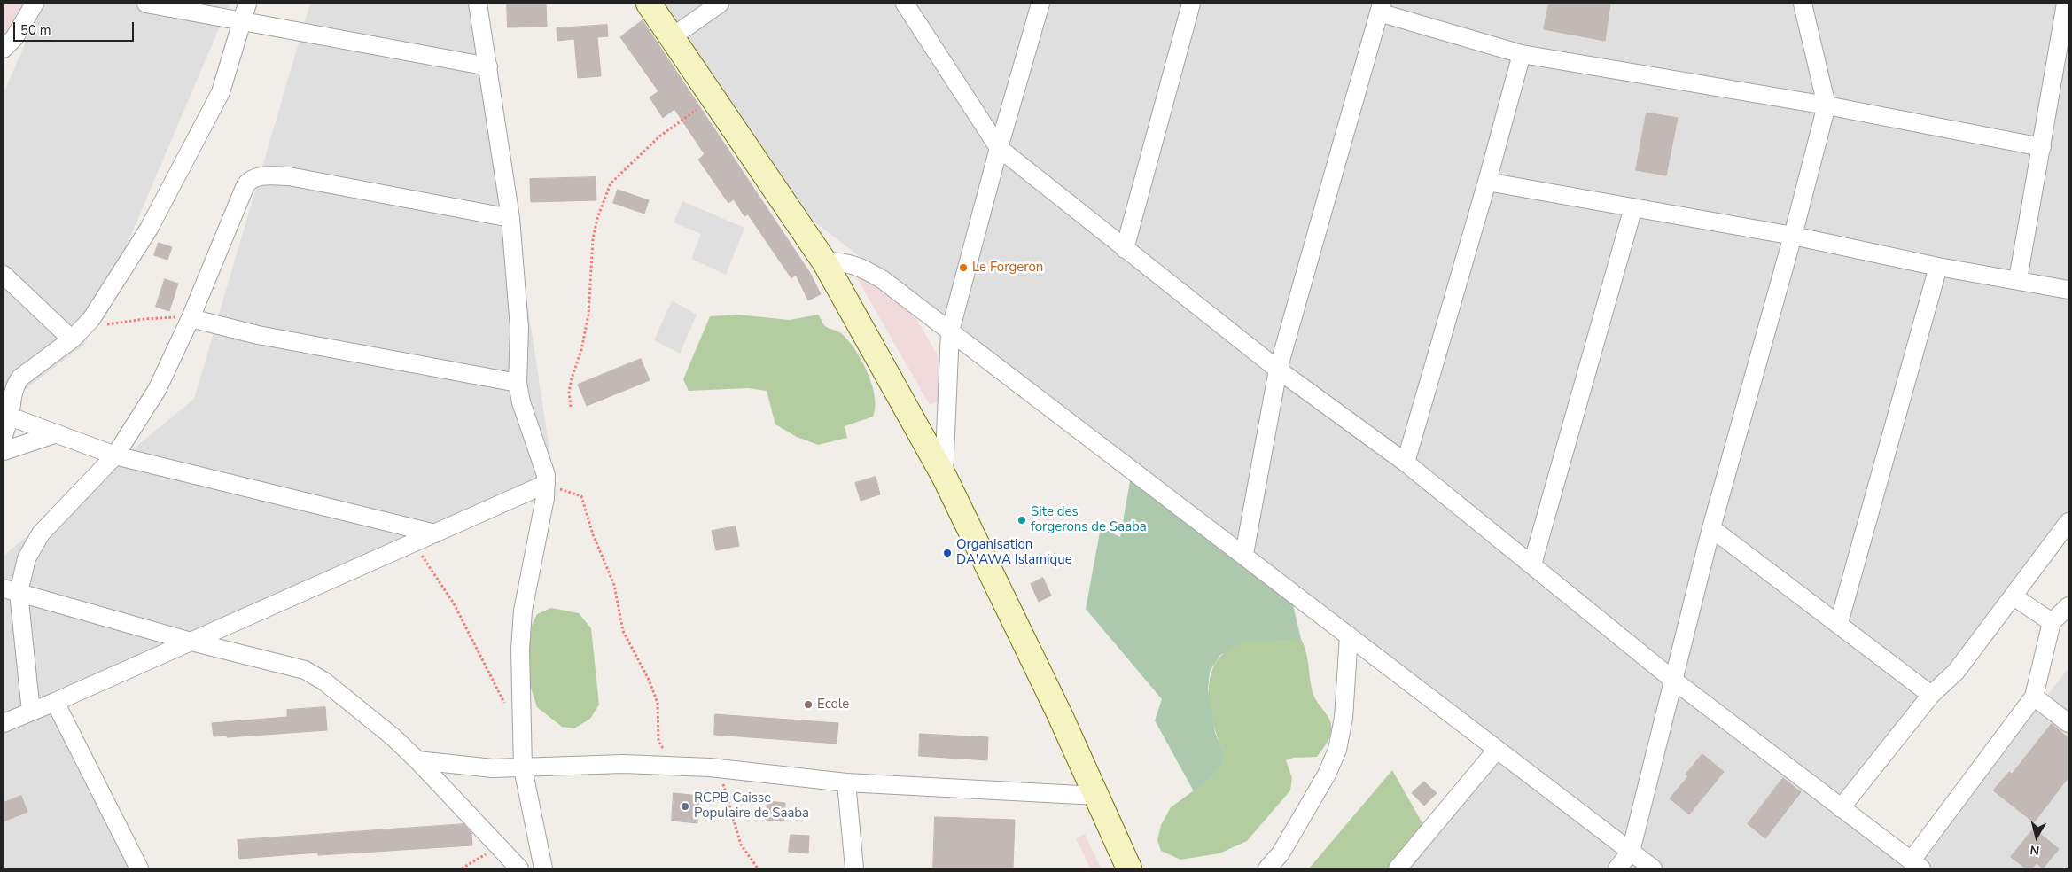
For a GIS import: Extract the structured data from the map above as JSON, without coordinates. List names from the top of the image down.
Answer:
{
  "places": [
    "Le Forgeron",
    "Site des forgerons de Saaba",
    "Organisation DA'AWA Islamique",
    "Ecole",
    "RCPB Caisse Populaire de Saaba"
  ],
  "scale_bar": "50 m",
  "north": "bottom"
}
